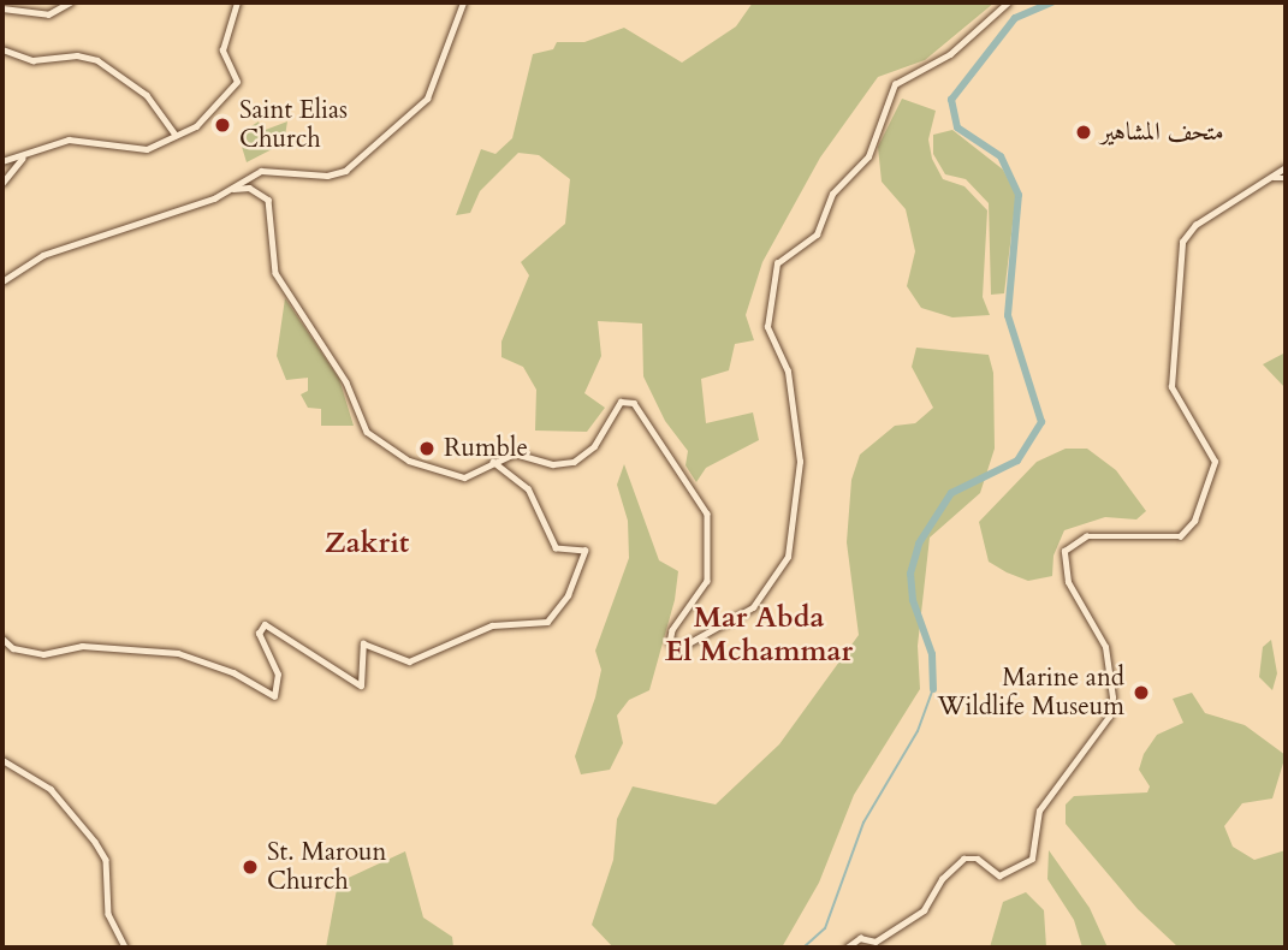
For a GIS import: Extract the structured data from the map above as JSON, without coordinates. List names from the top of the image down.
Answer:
{
  "districts": ["Zakrit", "Mar Abda El Mchammar"],
  "places": [
    "Saint Elias Church",
    "متحف المشاهير",
    "Rumble",
    "Marine and Wildlife Museum",
    "St. Maroun Church"
  ]
}
